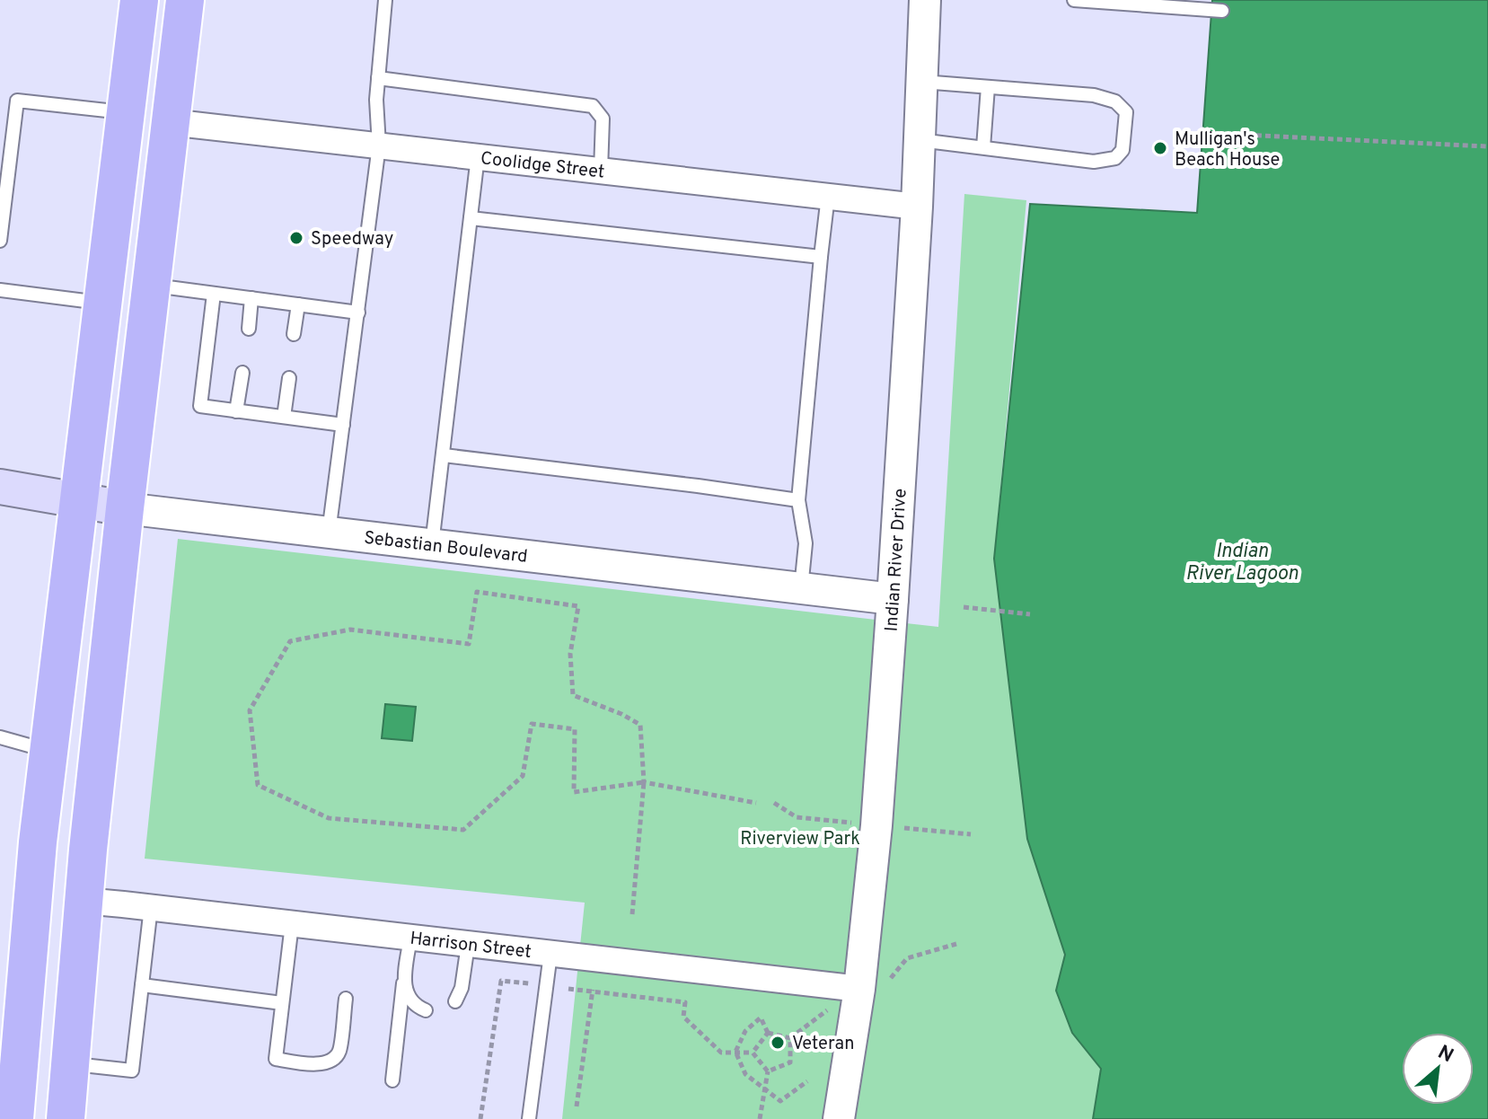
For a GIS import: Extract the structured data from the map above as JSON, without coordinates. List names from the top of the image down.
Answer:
{
  "streets": {
    "main road": ["Sebastian Boulevard"],
    "street": ["Coolidge Street", "Indian River Drive", "Harrison Street"]
  },
  "crossings": [
    ["Coolidge Street", "Indian River Drive"],
    ["Sebastian Boulevard", "Indian River Drive"],
    ["Indian River Drive", "Harrison Street"]
  ],
  "water": ["Indian River Lagoon"],
  "parks": ["Riverview Park"],
  "places": ["Mulligan's Beach House", "Speedway", "Veteran"],
  "north": "top right"
}
